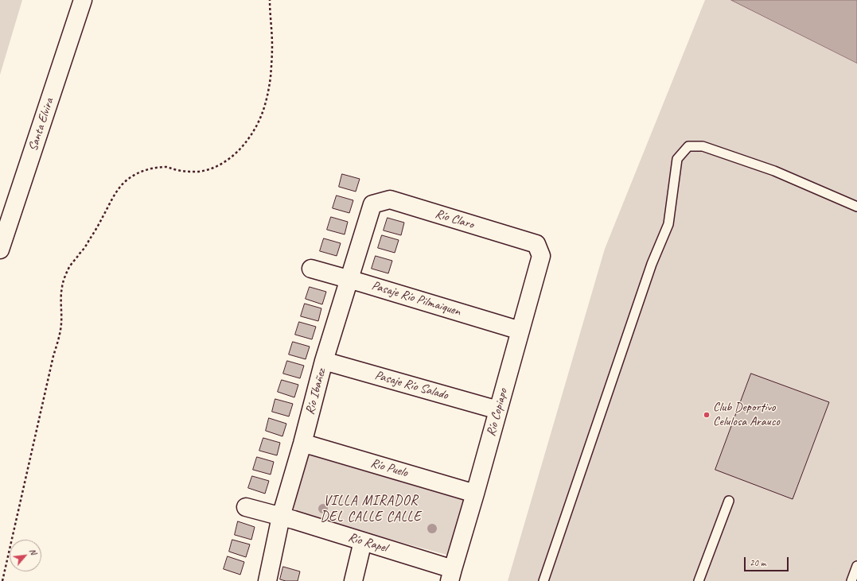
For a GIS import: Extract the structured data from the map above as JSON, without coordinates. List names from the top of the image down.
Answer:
{
  "streets": {
    "street": [
      "Santa Elvira",
      "Río Claro",
      "Pasaje Río Pilmaiquen",
      "Pasaje Río Salado",
      "Río Ibañez",
      "Río Copiapo",
      "Río Puelo",
      "Río Rapel"
    ]
  },
  "crossings": [
    ["Río Claro", "Río Ibañez"],
    ["Río Claro", "Río Copiapo"],
    ["Pasaje Río Pilmaiquen", "Río Ibañez"],
    ["Pasaje Río Pilmaiquen", "Río Copiapo"],
    ["Pasaje Río Salado", "Río Ibañez"],
    ["Pasaje Río Salado", "Río Copiapo"],
    ["Río Ibañez", "Río Puelo"],
    ["Río Ibañez", "Río Rapel"],
    ["Río Copiapo", "Río Puelo"],
    ["Río Copiapo", "Río Rapel"]
  ],
  "districts": ["VILLA MIRADOR DEL CALLE CALLE"],
  "places": ["Club Deportivo Celulosa Arauco"],
  "scale_bar": "20 m",
  "north": "top right"
}
